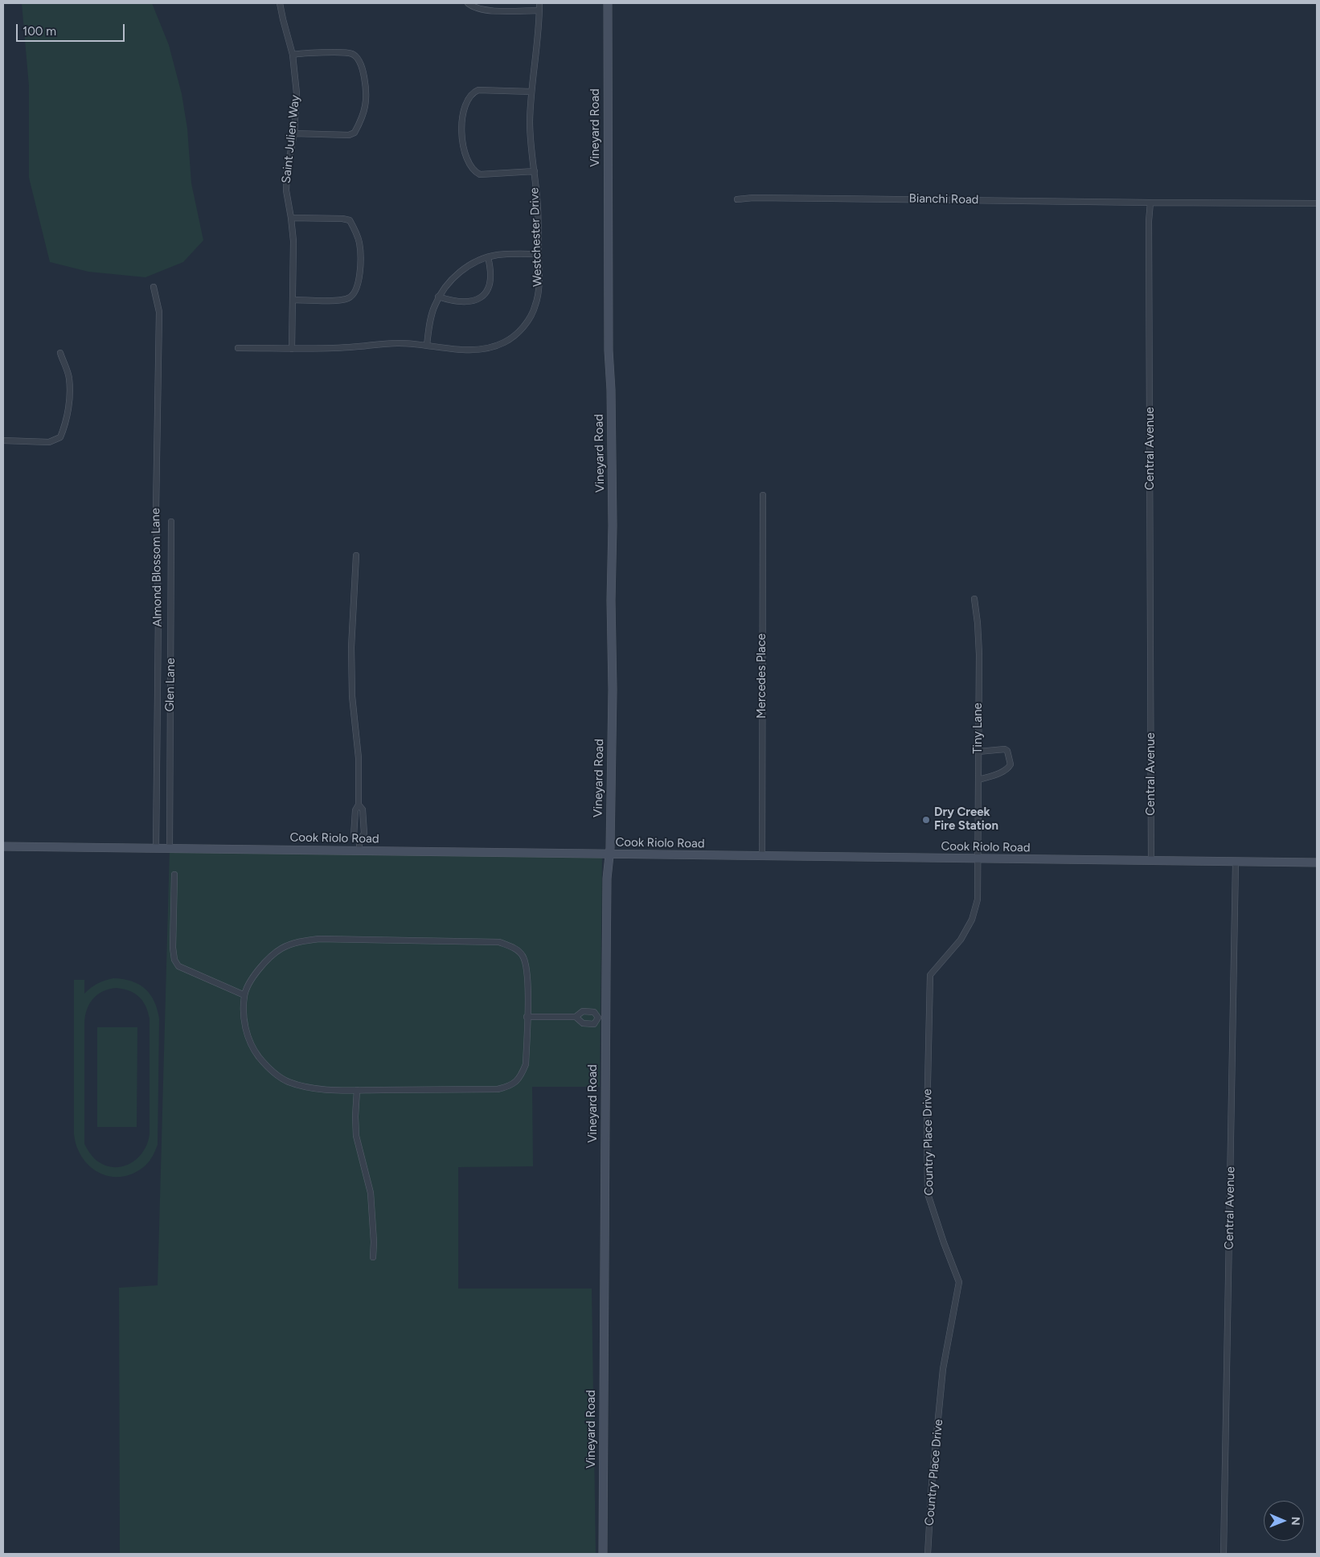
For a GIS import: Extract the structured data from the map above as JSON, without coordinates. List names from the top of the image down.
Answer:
{
  "streets": {
    "street": [
      "Vineyard Road",
      "Saint Julien Way",
      "Bianchi Road",
      "Westchester Drive",
      "Central Avenue",
      "Almond Blossom Lane",
      "Mercedes Place",
      "Glen Lane",
      "Tiny Lane",
      "Cook Riolo Road",
      "Country Place Drive"
    ]
  },
  "crossings": [
    ["Vineyard Road", "Cook Riolo Road"],
    ["Saint Julien Way", "Westchester Drive"],
    ["Bianchi Road", "Central Avenue"],
    ["Central Avenue", "Cook Riolo Road"],
    ["Almond Blossom Lane", "Cook Riolo Road"],
    ["Mercedes Place", "Cook Riolo Road"],
    ["Glen Lane", "Cook Riolo Road"],
    ["Tiny Lane", "Cook Riolo Road"],
    ["Tiny Lane", "Country Place Drive"],
    ["Cook Riolo Road", "Country Place Drive"]
  ],
  "places": ["Dry Creek Fire Station"],
  "scale_bar": "100 m",
  "north": "right"
}
